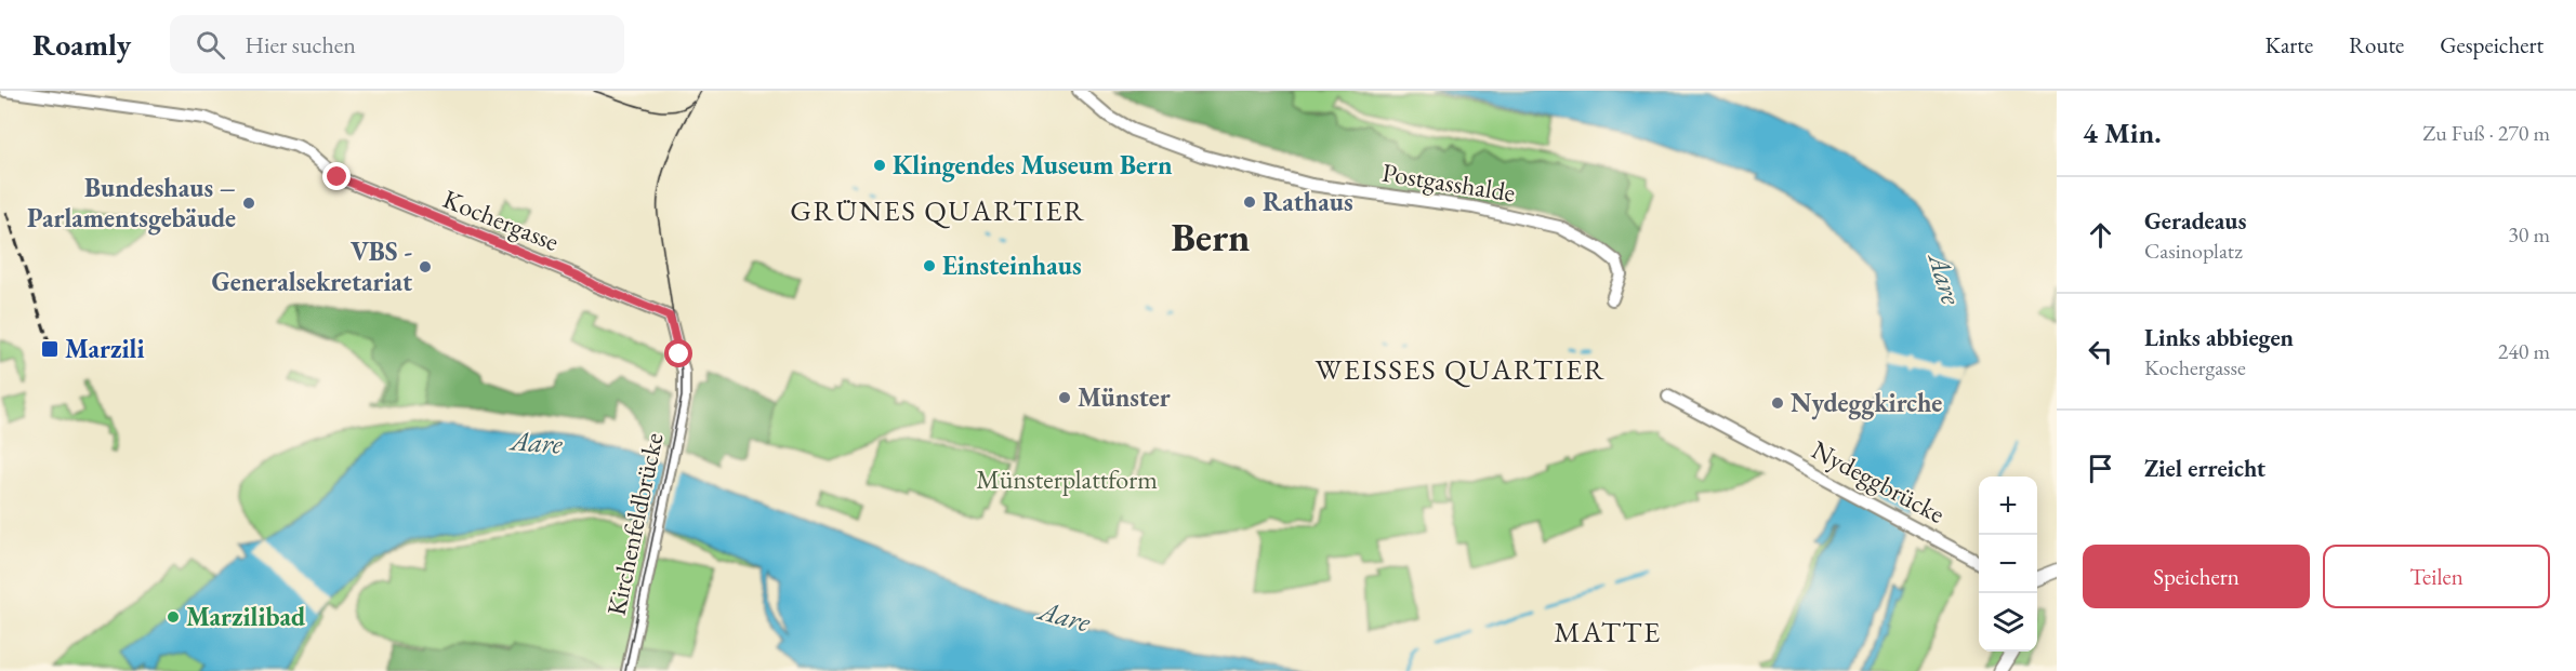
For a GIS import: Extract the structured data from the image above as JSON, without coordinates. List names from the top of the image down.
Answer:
{
  "streets": {
    "street": [
      "Postgasshalde",
      "Kochergasse",
      "Nydeggbrücke",
      "Kirchenfeldbrücke"
    ]
  },
  "crossings": [
    ["Kochergasse", "Kirchenfeldbrücke"]
  ],
  "districts": [
    "GRÜNES QUARTIER",
    "Bern",
    "WEISSES QUARTIER",
    "MATTE"
  ],
  "water": ["Aare"],
  "parks": ["Münsterplattform"],
  "places": {
    "other": [
      "Klingendes Museum Bern",
      "Rathaus",
      "Bundeshaus – Parlamentsgebäude",
      "Einsteinhaus",
      "VBS - Generalsekretariat",
      "Münster",
      "Nydeggkirche",
      "Marzilibad"
    ],
    "transit": ["Marzili"]
  },
  "page": {
    "header": "Roamly",
    "search": "Hier suchen",
    "nav": ["Karte", "Route", "Gespeichert"],
    "heading": ["4 Min.", "Zu Fuß · 270 m"],
    "list": [
      ["Geradeaus", "Casinoplatz", "30 m"],
      ["Links abbiegen", "Kochergasse", "240 m"],
      "Ziel erreicht"
    ],
    "map_buttons": ["+", "−"],
    "buttons": ["Speichern", "Teilen"]
  }
}
